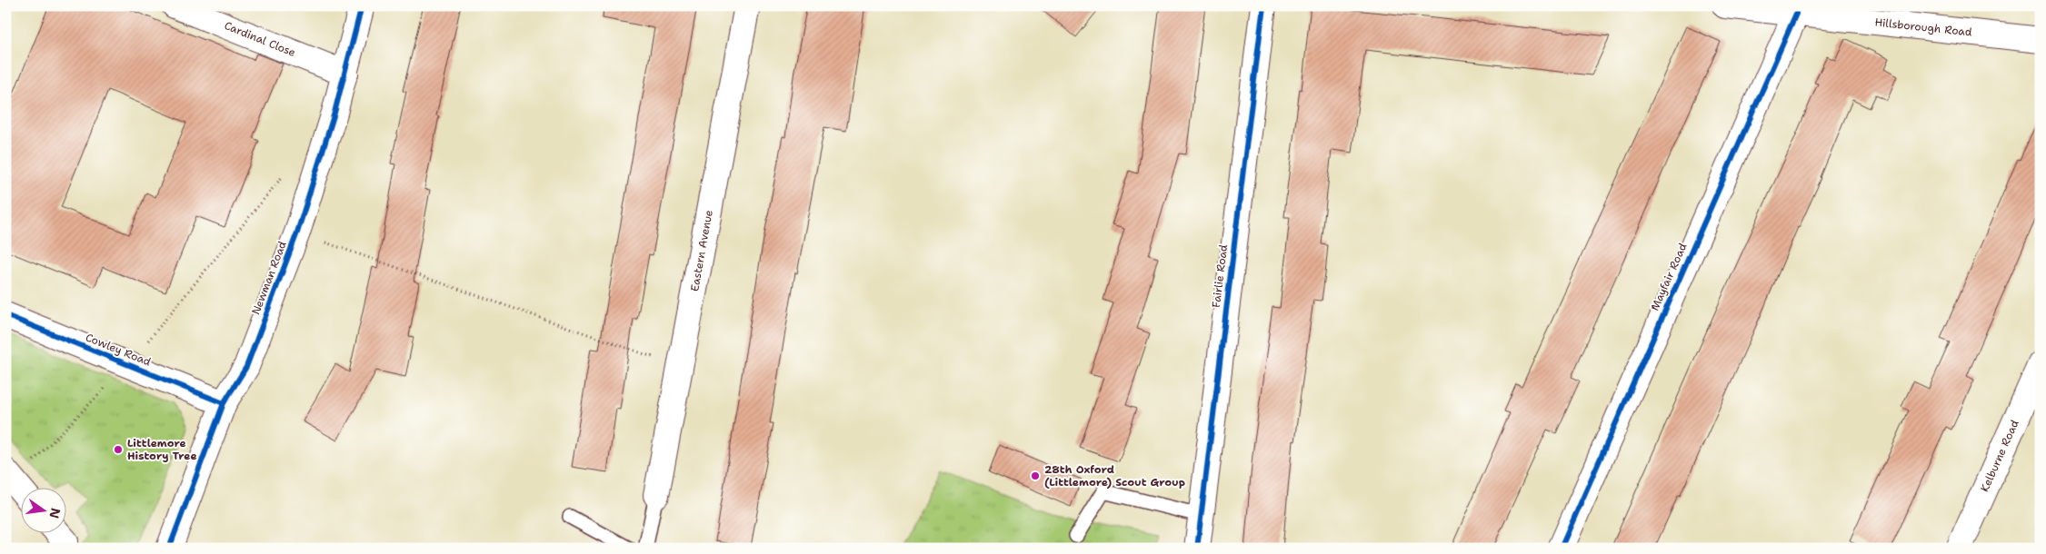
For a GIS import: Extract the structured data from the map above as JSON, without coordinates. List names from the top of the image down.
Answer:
{
  "streets": {
    "street": [
      "Hillsborough Road",
      "Cardinal Close",
      "Eastern Avenue",
      "Fairlie Road",
      "Mayfair Road",
      "Newman Road",
      "Cowley Road",
      "Kelburne Road"
    ]
  },
  "crossings": [
    ["Hillsborough Road", "Mayfair Road"],
    ["Cardinal Close", "Newman Road"],
    ["Newman Road", "Cowley Road"]
  ],
  "places": ["Littlemore History Tree", "28th Oxford (Littlemore) Scout Group"],
  "north": "right"
}
